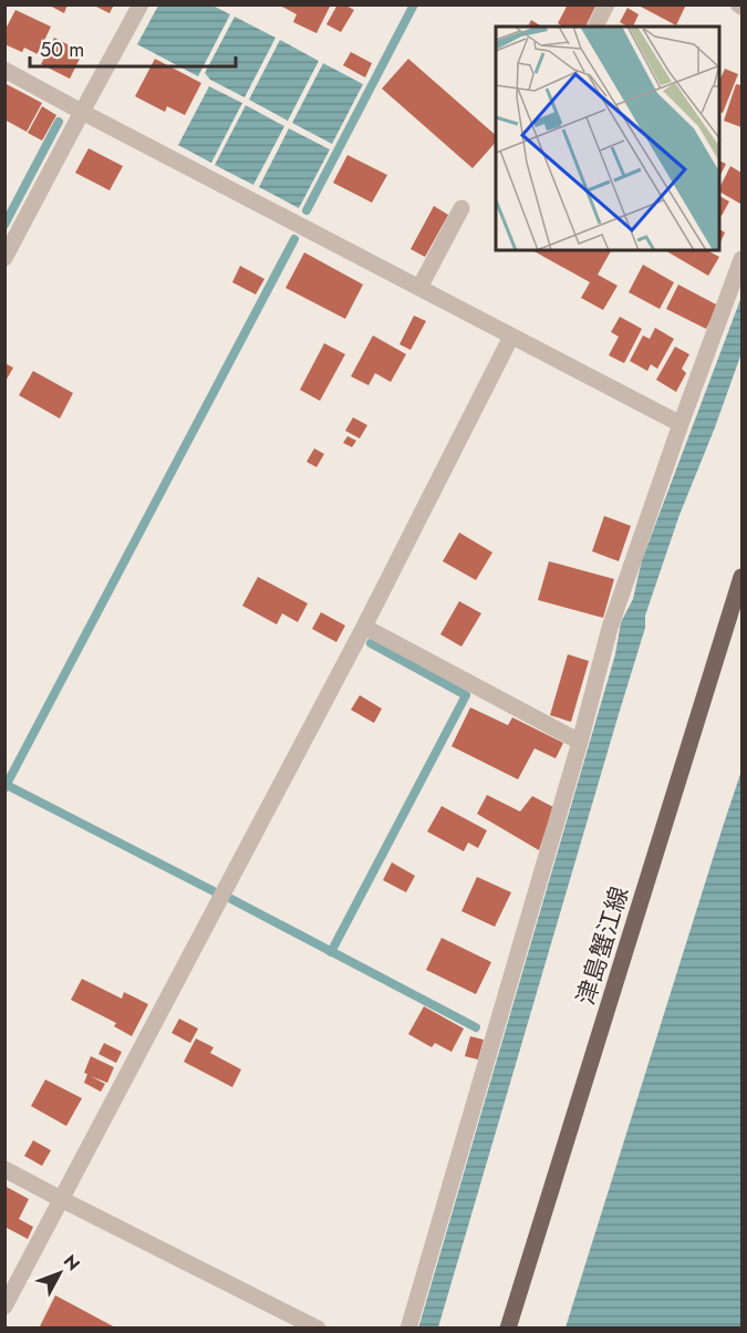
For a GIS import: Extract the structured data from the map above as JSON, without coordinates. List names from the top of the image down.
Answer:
{
  "streets": {
    "main road": ["津島蟹江線"]
  },
  "scale_bar": "50 m",
  "north": "top right"
}
